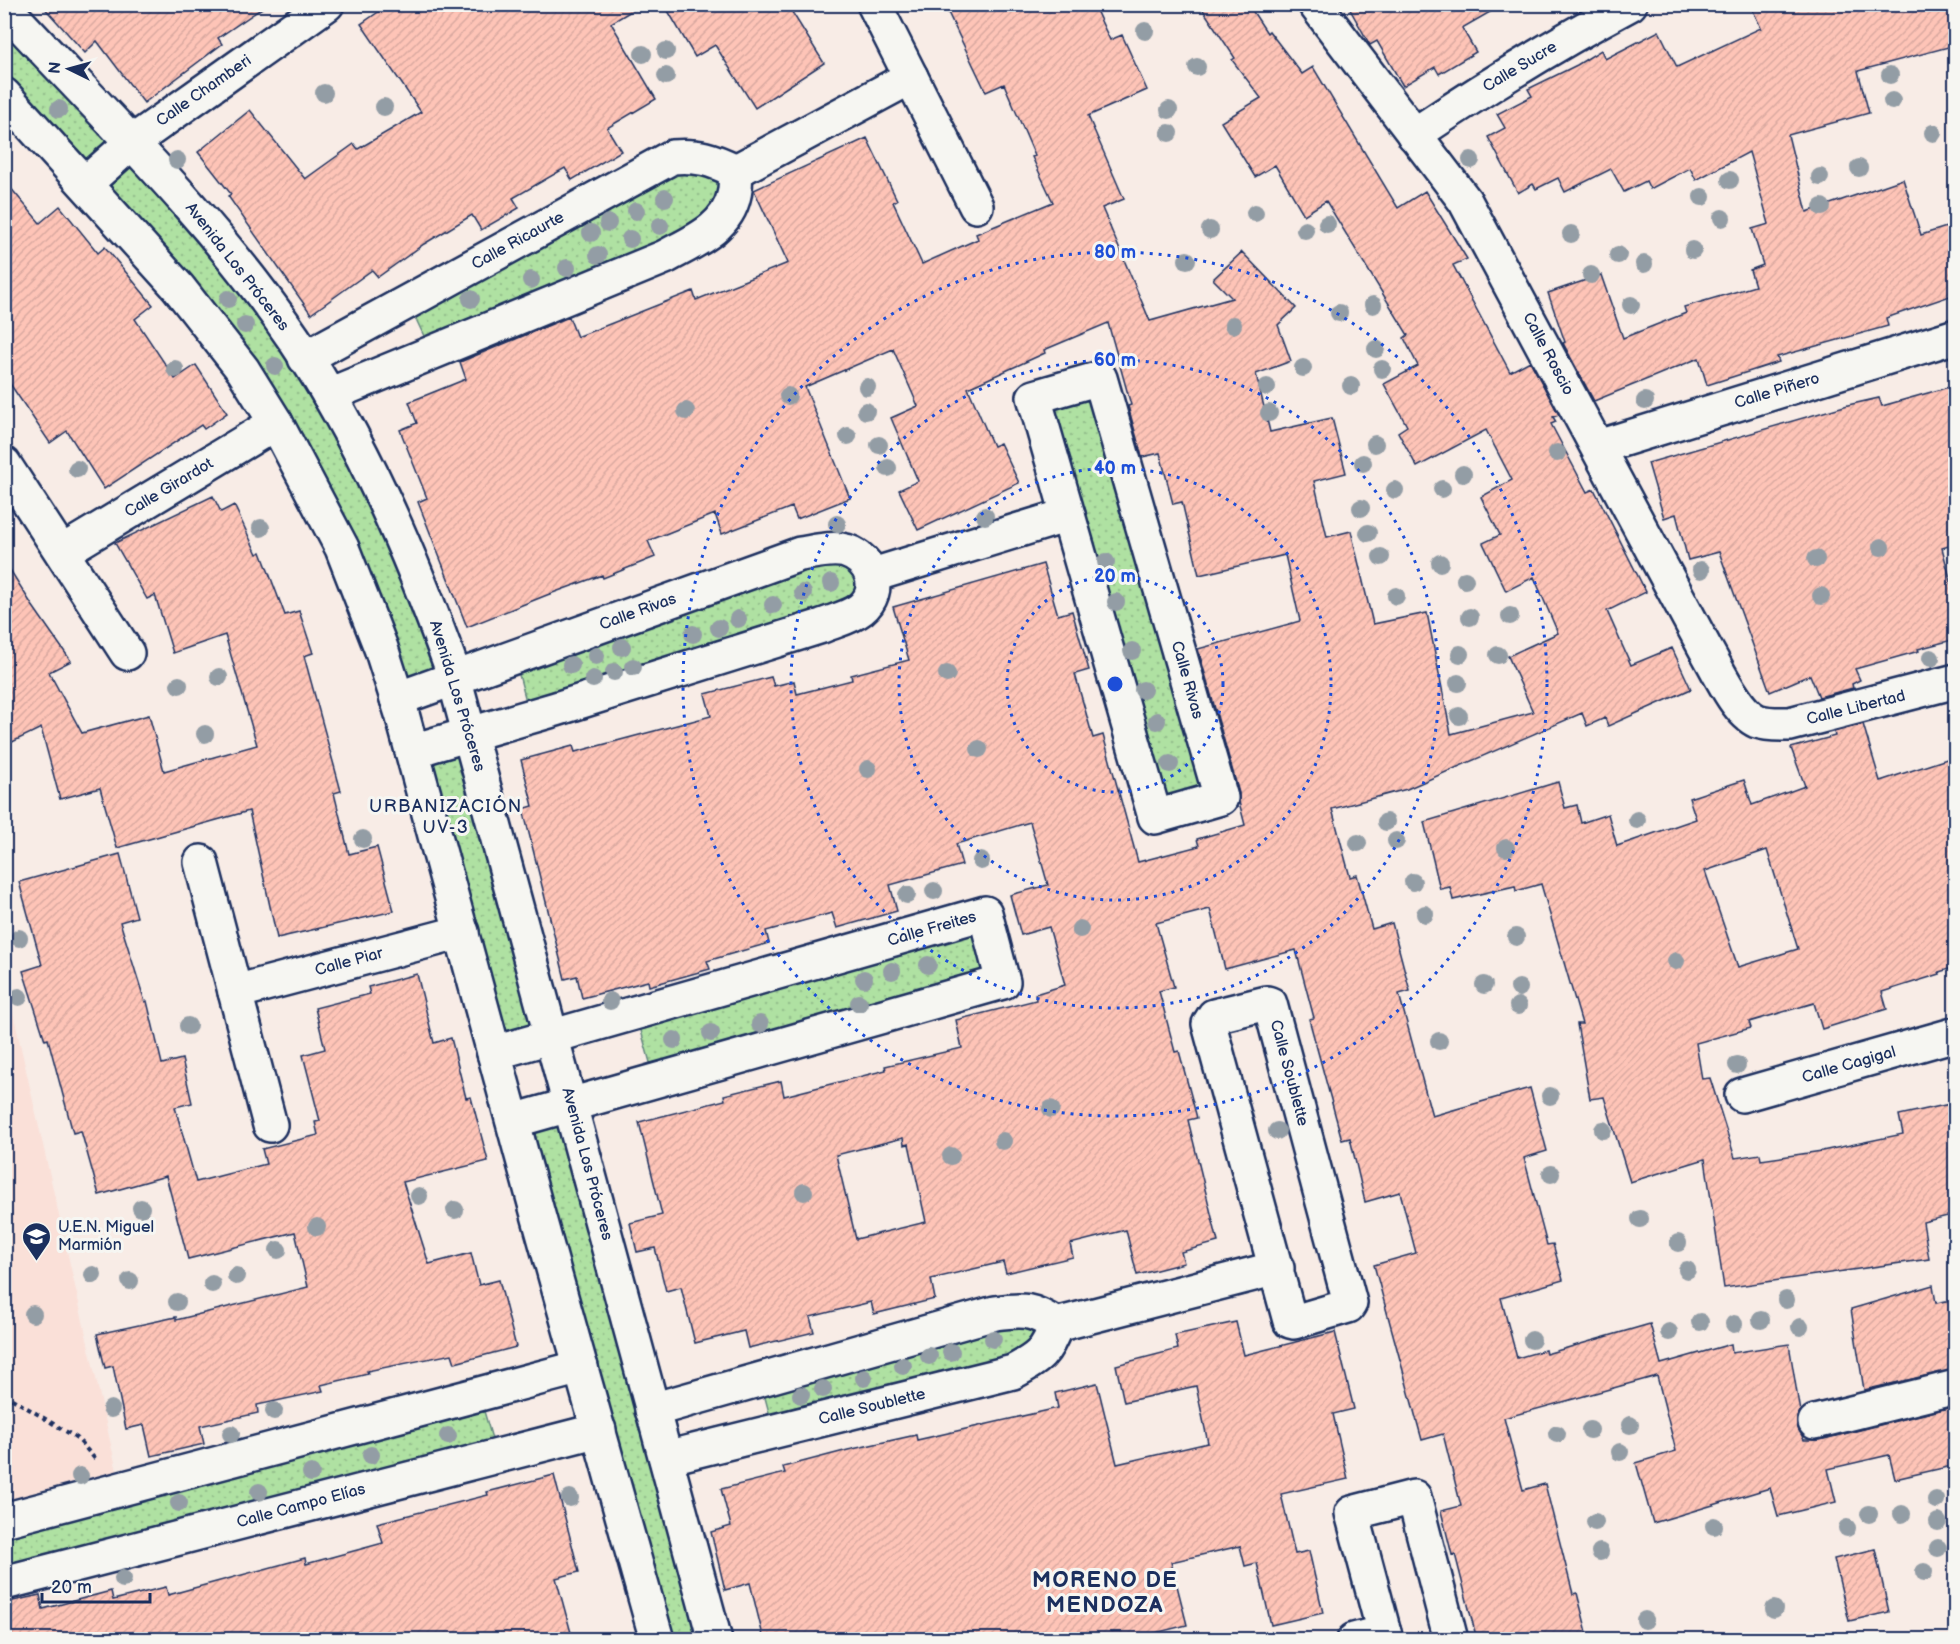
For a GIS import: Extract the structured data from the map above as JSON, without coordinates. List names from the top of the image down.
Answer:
{
  "streets": {
    "street": [
      "Calle Sucre",
      "Calle Chamberi",
      "Calle Ricaurte",
      "Avenida Los Próceres",
      "Calle Roscio",
      "Calle Piñero",
      "Calle Girardot",
      "Calle Rivas",
      "Calle Libertad",
      "Calle Freites",
      "Calle Piar",
      "Calle Cagigal",
      "Calle Soublette",
      "Calle Campo Elías"
    ]
  },
  "crossings": [
    ["Calle Sucre", "Calle Roscio"],
    ["Calle Chamberi", "Avenida Los Próceres"],
    ["Calle Ricaurte", "Avenida Los Próceres"],
    ["Avenida Los Próceres", "Calle Rivas"],
    ["Avenida Los Próceres", "Calle Freites"],
    ["Avenida Los Próceres", "Calle Soublette"],
    ["Calle Roscio", "Calle Piñero"],
    ["Calle Roscio", "Calle Libertad"]
  ],
  "districts": ["URBANIZACIÓN UV-3", "MORENO DE MENDOZA"],
  "places": {
    "school or university": ["U.E.N. Miguel Marmión"]
  },
  "scale_bar": "20 m",
  "north": "left",
  "rings": [
    "80 m",
    "60 m",
    "40 m",
    "20 m"
  ]
}
